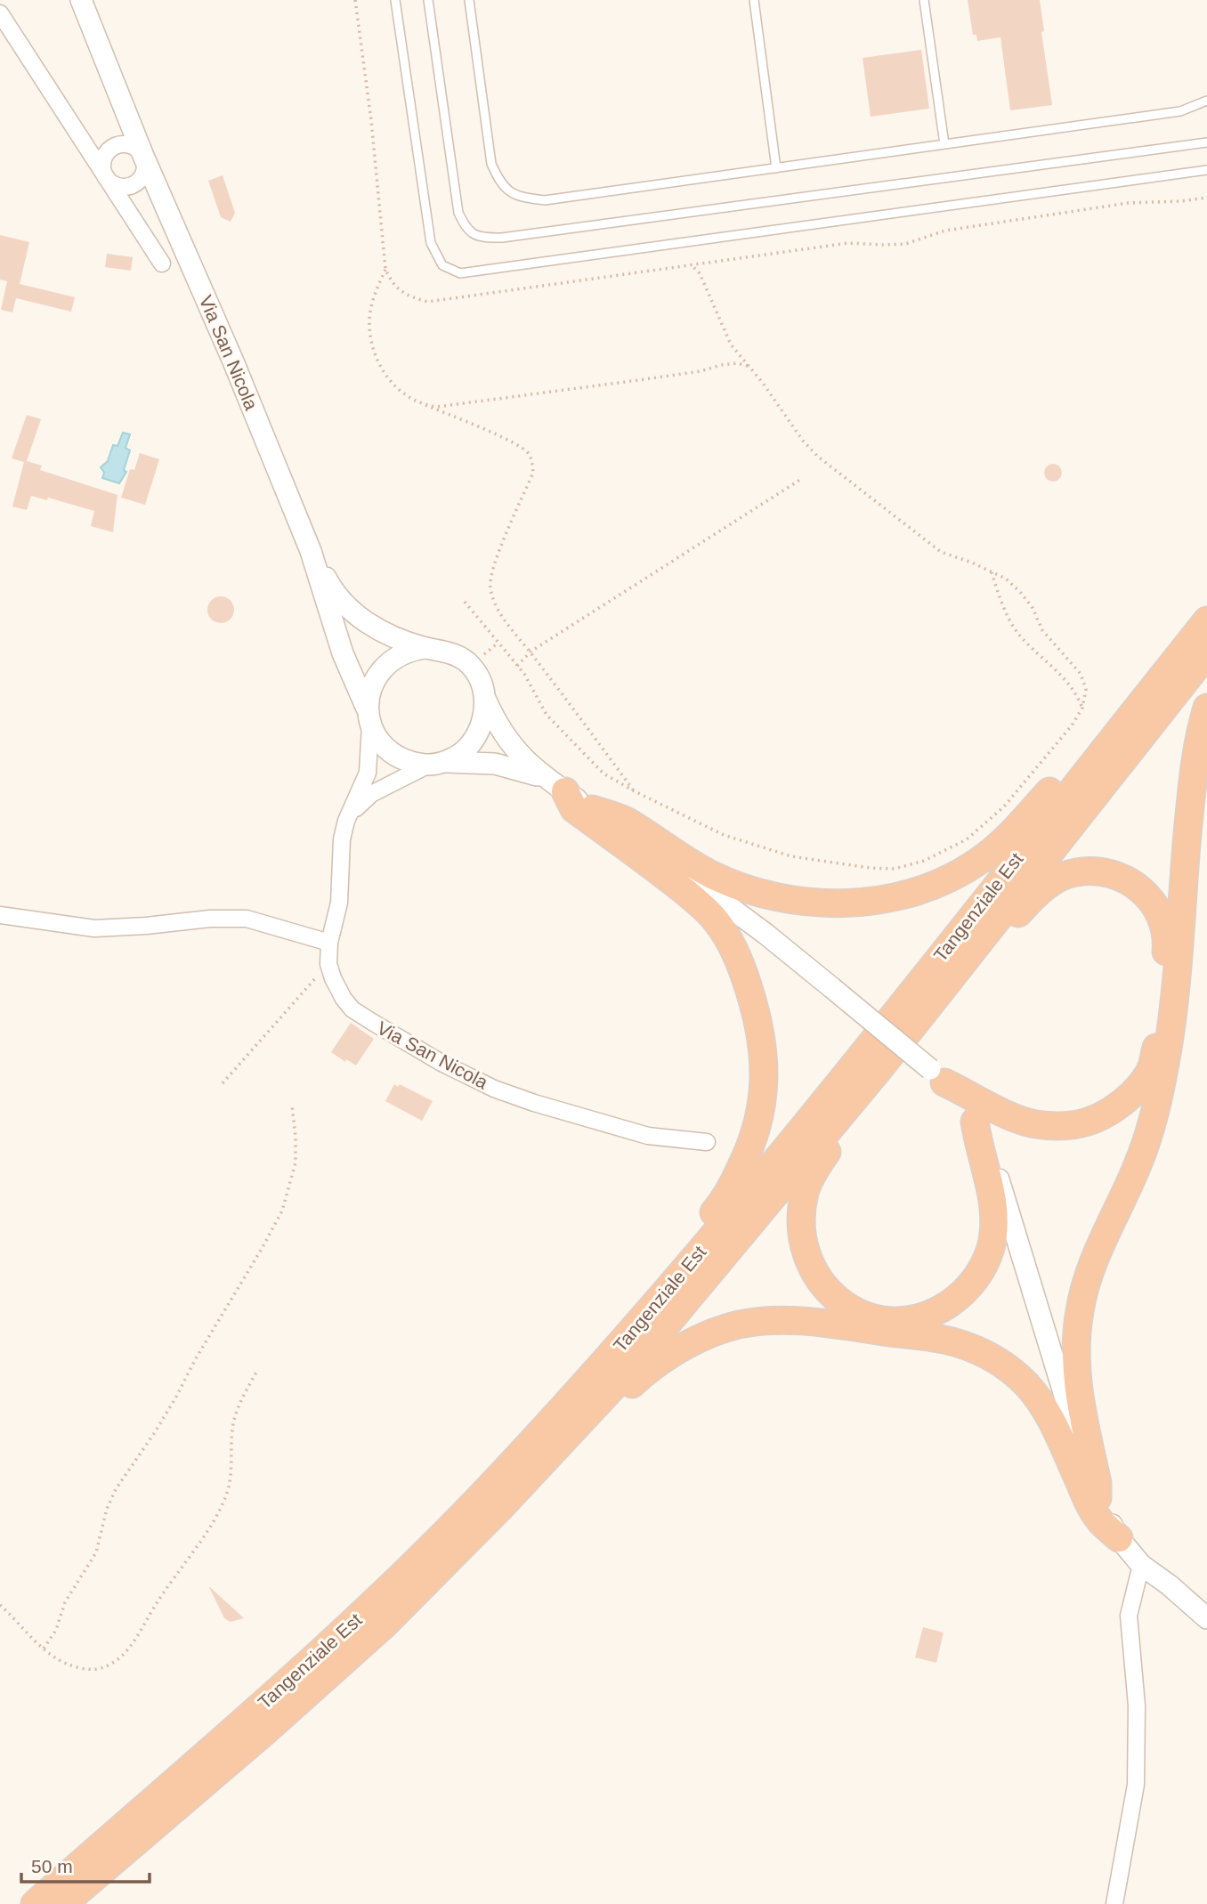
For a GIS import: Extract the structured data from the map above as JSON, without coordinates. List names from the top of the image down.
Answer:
{
  "streets": {
    "highway": ["Tangenziale Est"],
    "street": ["Via San Nicola"]
  },
  "scale_bar": "50 m"
}
